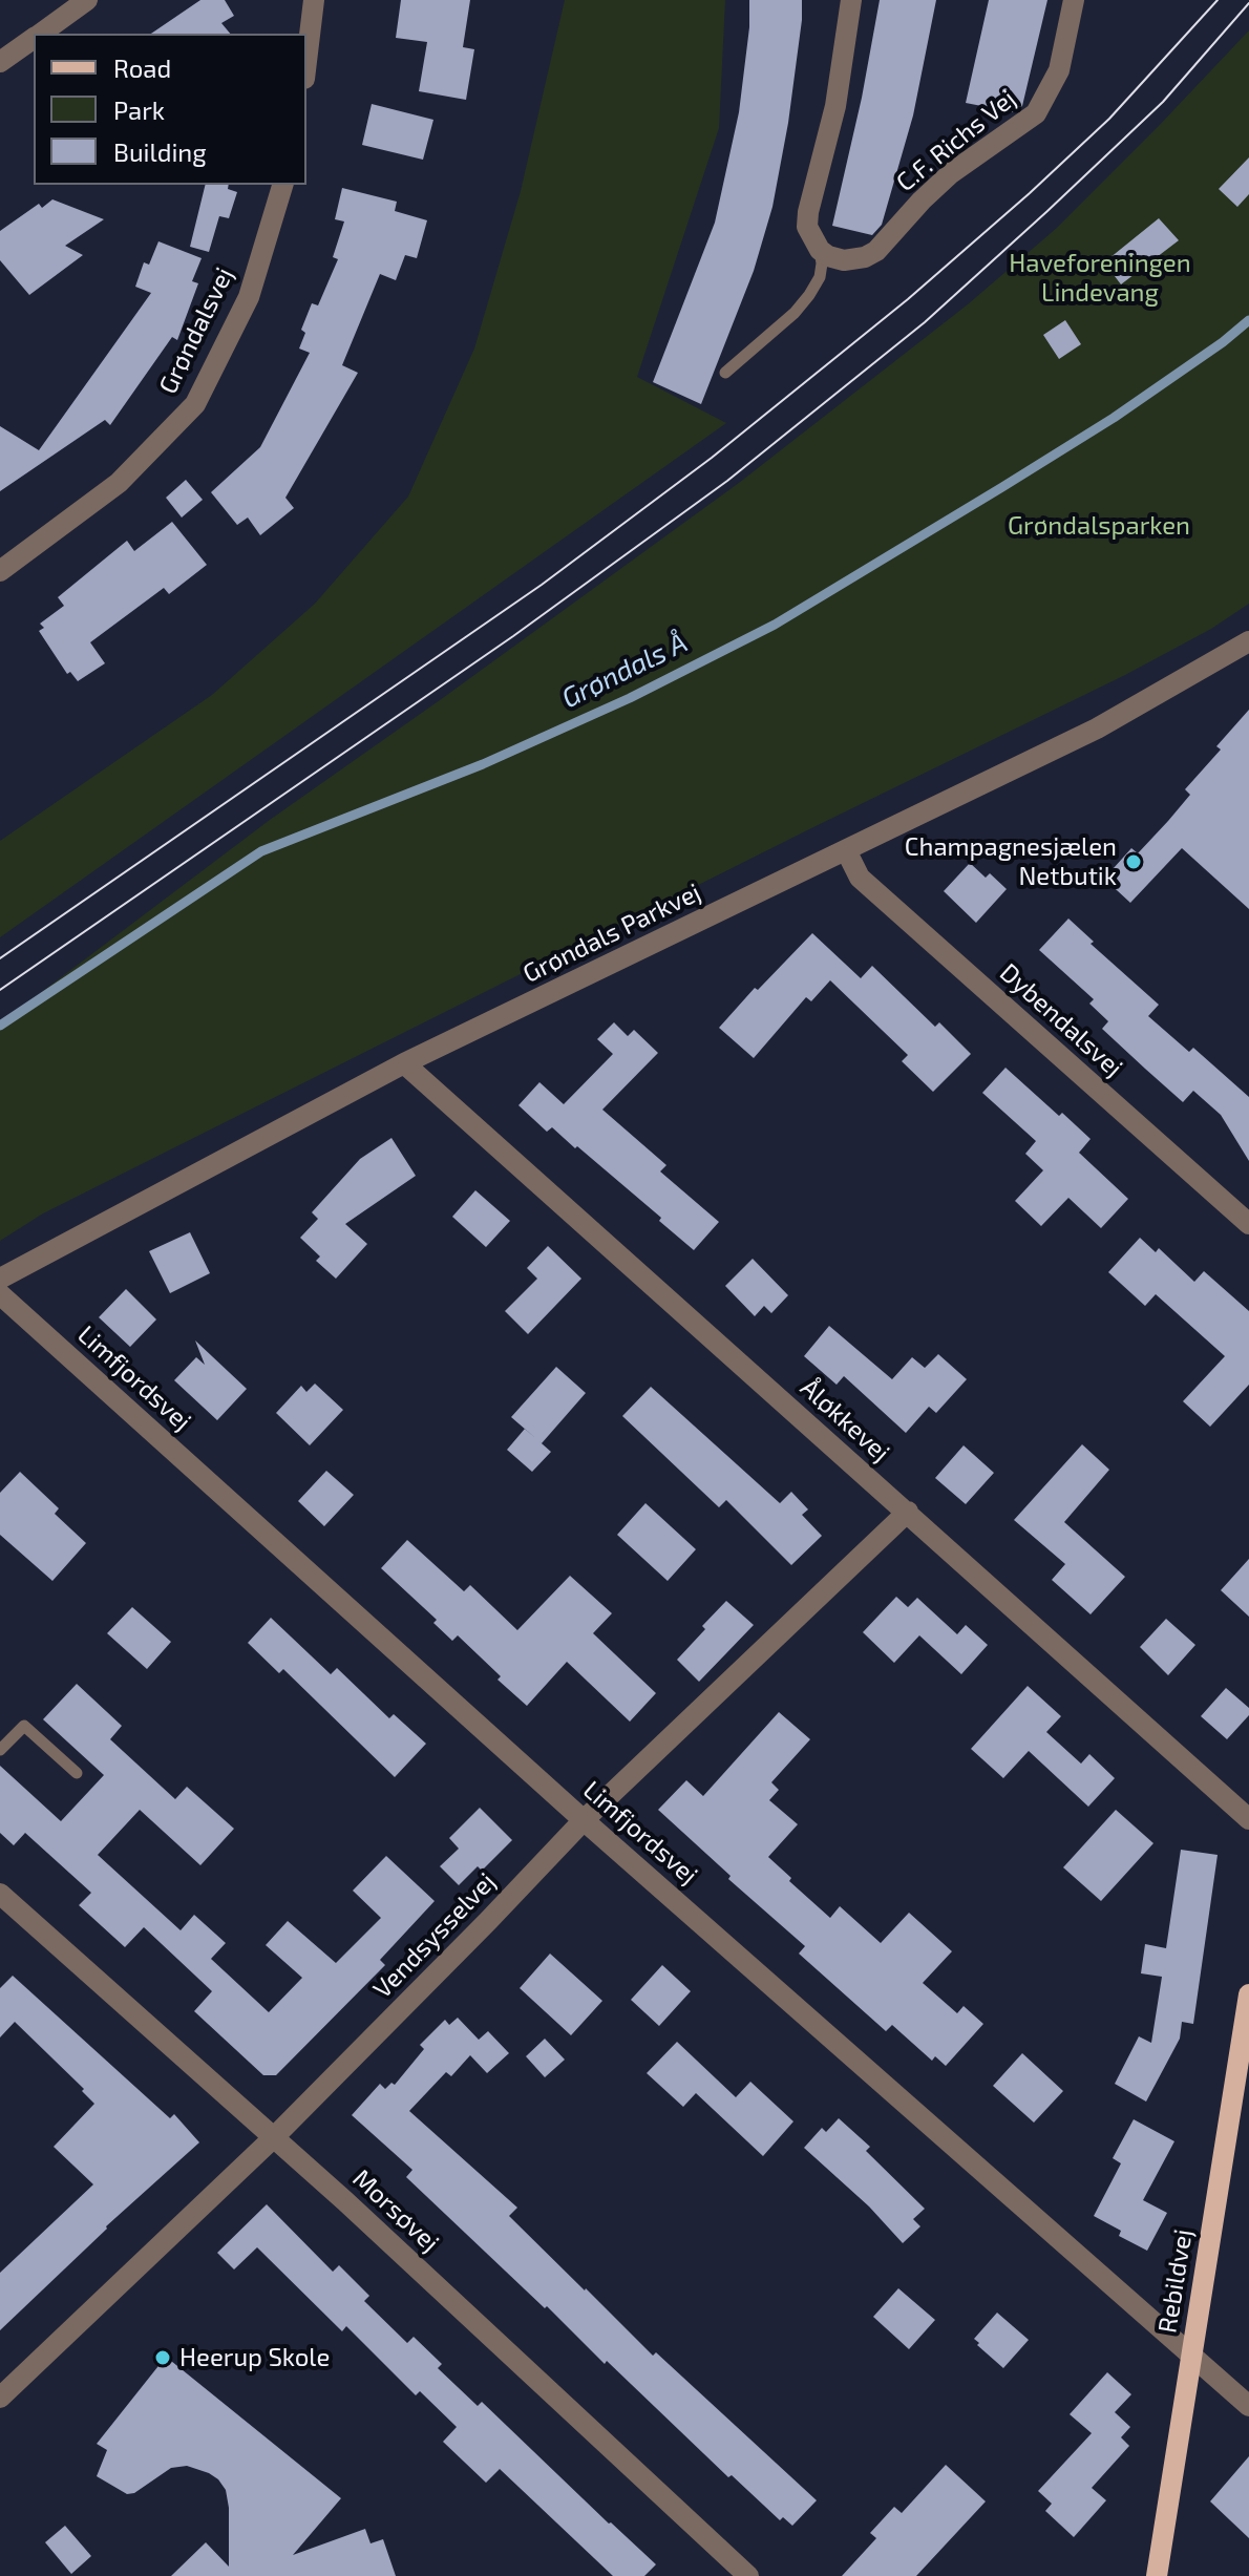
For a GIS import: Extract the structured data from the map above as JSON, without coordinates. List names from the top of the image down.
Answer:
{
  "streets": {
    "main road": ["Rebildvej"],
    "street": [
      "C.F. Richs Vej",
      "Grøndalsvej",
      "Grøndals Parkvej",
      "Dybendalsvej",
      "Limfjordsvej",
      "Åløkkevej",
      "Vendsysselvej",
      "Morsøvej"
    ]
  },
  "crossings": [
    ["Grøndals Parkvej", "Dybendalsvej"],
    ["Grøndals Parkvej", "Åløkkevej"],
    ["Limfjordsvej", "Vendsysselvej"],
    ["Limfjordsvej", "Rebildvej"],
    ["Åløkkevej", "Vendsysselvej"],
    ["Vendsysselvej", "Morsøvej"]
  ],
  "water": ["Grøndals Å"],
  "parks": ["Haveforeningen Lindevang", "Grøndalsparken"],
  "places": ["Champagnesjælen Netbutik", "Heerup Skole"],
  "legend": ["Road", "Park", "Building"]
}
